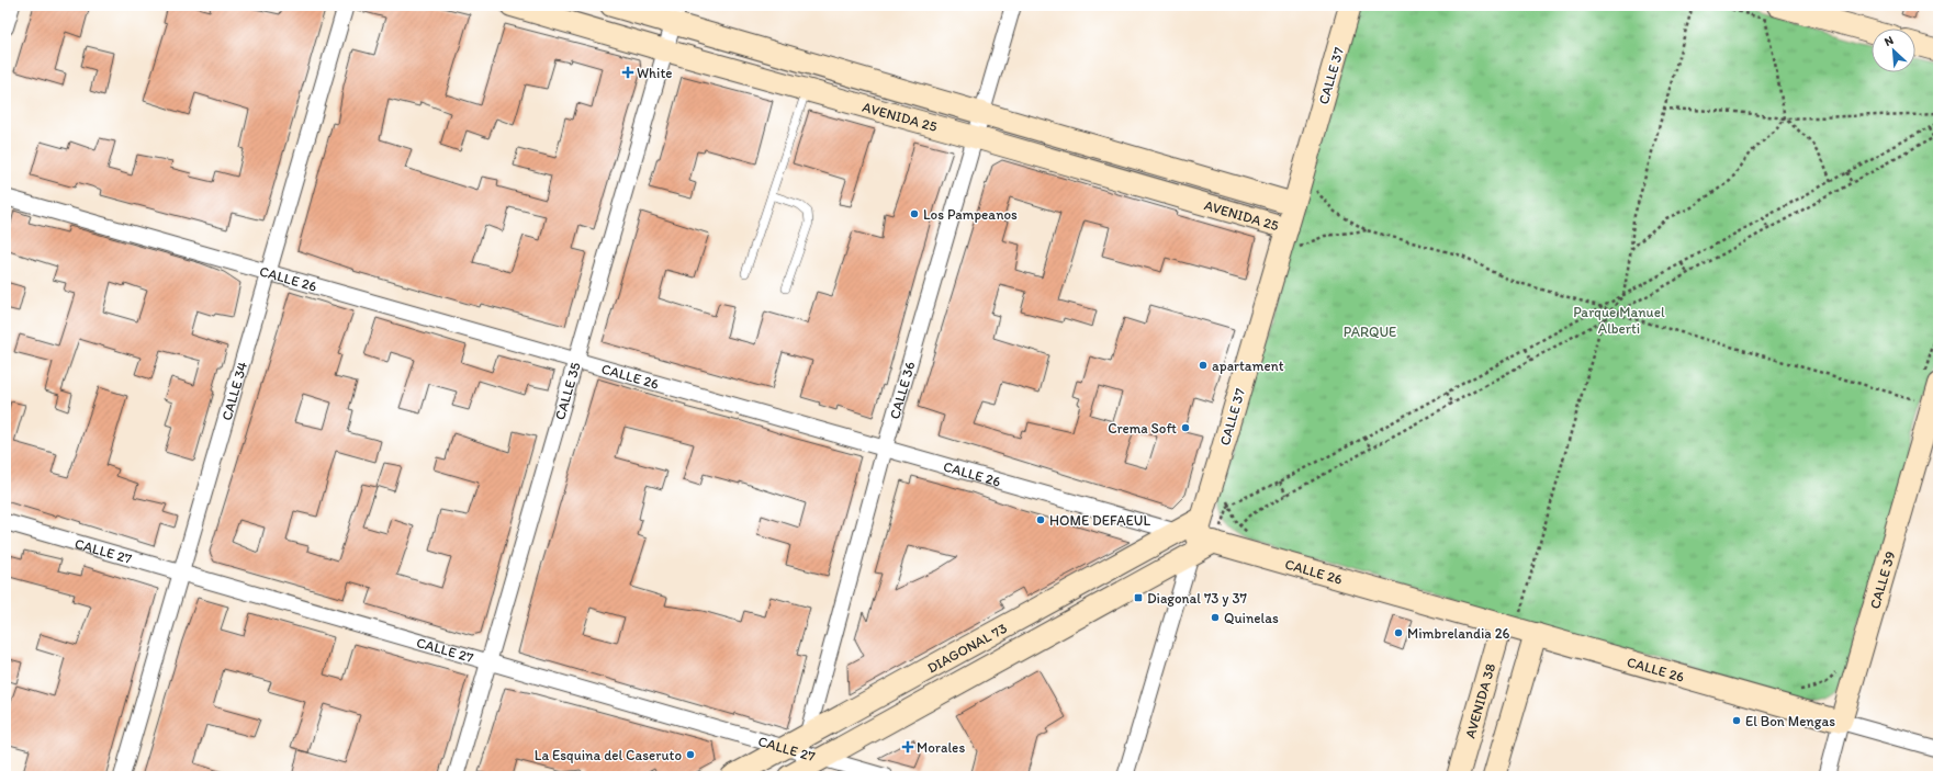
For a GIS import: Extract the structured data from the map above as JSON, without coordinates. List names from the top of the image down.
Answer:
{
  "streets": {
    "main road": [
      "CALLE 37",
      "AVENIDA 25",
      "CALLE 26",
      "CALLE 39",
      "DIAGONAL 73",
      "AVENIDA 38"
    ],
    "street": [
      "CALLE 35",
      "CALLE 36",
      "CALLE 34",
      "CALLE 27"
    ]
  },
  "crossings": [
    ["CALLE 37", "AVENIDA 25"],
    ["CALLE 37", "CALLE 26"],
    ["CALLE 37", "DIAGONAL 73"],
    ["AVENIDA 25", "CALLE 35"],
    ["AVENIDA 25", "CALLE 36"],
    ["CALLE 26", "CALLE 35"],
    ["CALLE 26", "CALLE 36"],
    ["CALLE 26", "CALLE 34"],
    ["CALLE 26", "CALLE 39"],
    ["CALLE 26", "DIAGONAL 73"],
    ["CALLE 26", "AVENIDA 38"],
    ["CALLE 35", "CALLE 27"],
    ["CALLE 36", "CALLE 27"],
    ["CALLE 36", "DIAGONAL 73"],
    ["CALLE 34", "CALLE 27"],
    ["CALLE 27", "DIAGONAL 73"]
  ],
  "parks": ["Parque Manuel Alberti", "PARQUE"],
  "places": {
    "health": ["White", "Morales"],
    "other": [
      "Los Pampeanos",
      "apartament",
      "Crema Soft",
      "HOME DEFAEUL",
      "Quinelas",
      "Mimbrelandia 26",
      "El Bon Mengas",
      "La Esquina del Caseruto"
    ],
    "transit": ["Diagonal 73 y 37"]
  },
  "north": "top left"
}
